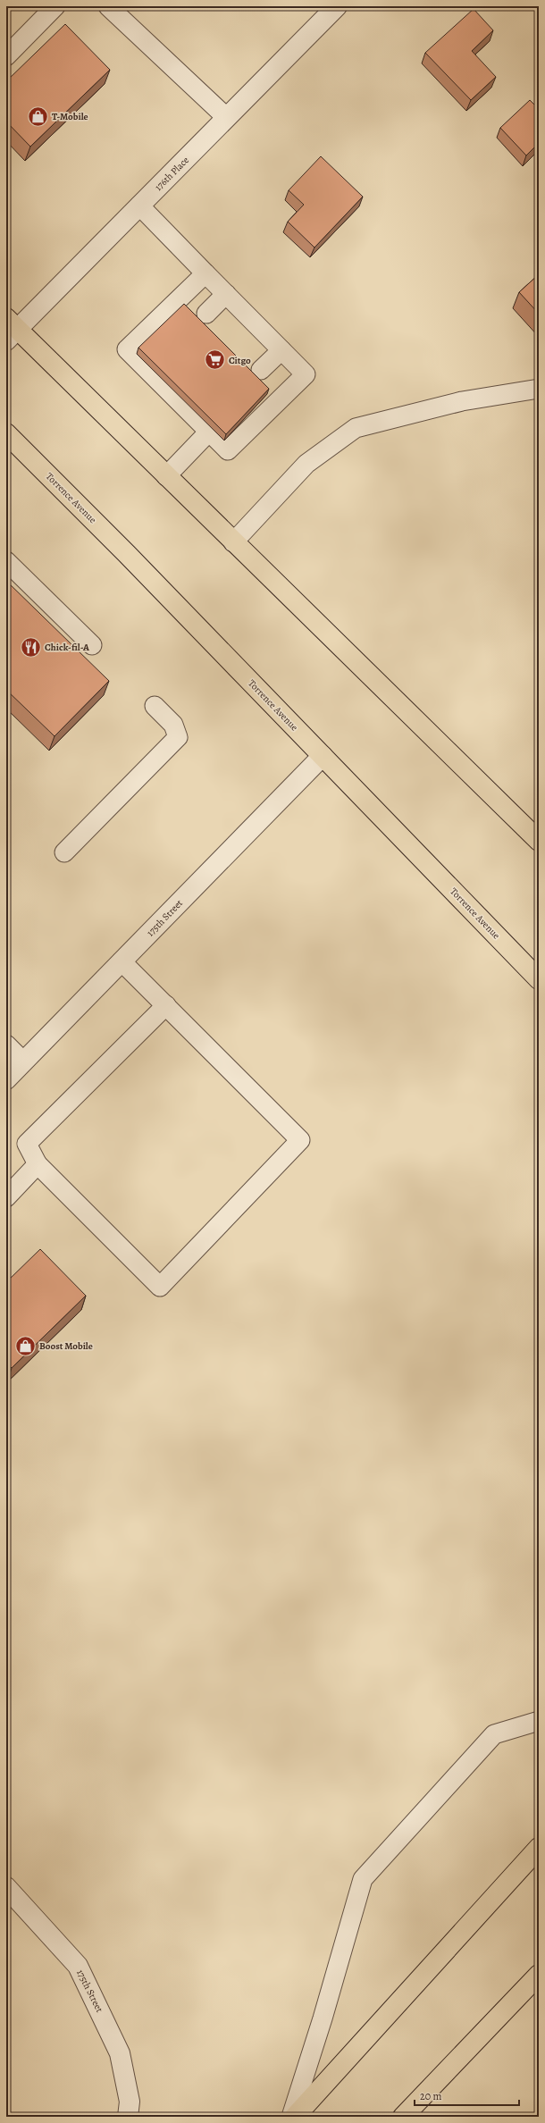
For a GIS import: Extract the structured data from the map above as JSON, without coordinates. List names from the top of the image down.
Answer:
{
  "streets": {
    "main road": ["Torrence Avenue"],
    "street": ["176th Place", "175th Street"]
  },
  "crossings": [
    ["Torrence Avenue", "175th Street"]
  ],
  "places": {
    "shop": ["T-Mobile", "Boost Mobile"],
    "supermarket": ["Citgo"],
    "restaurant": ["Chick-fil-A"]
  },
  "scale_bar": "20 m"
}
